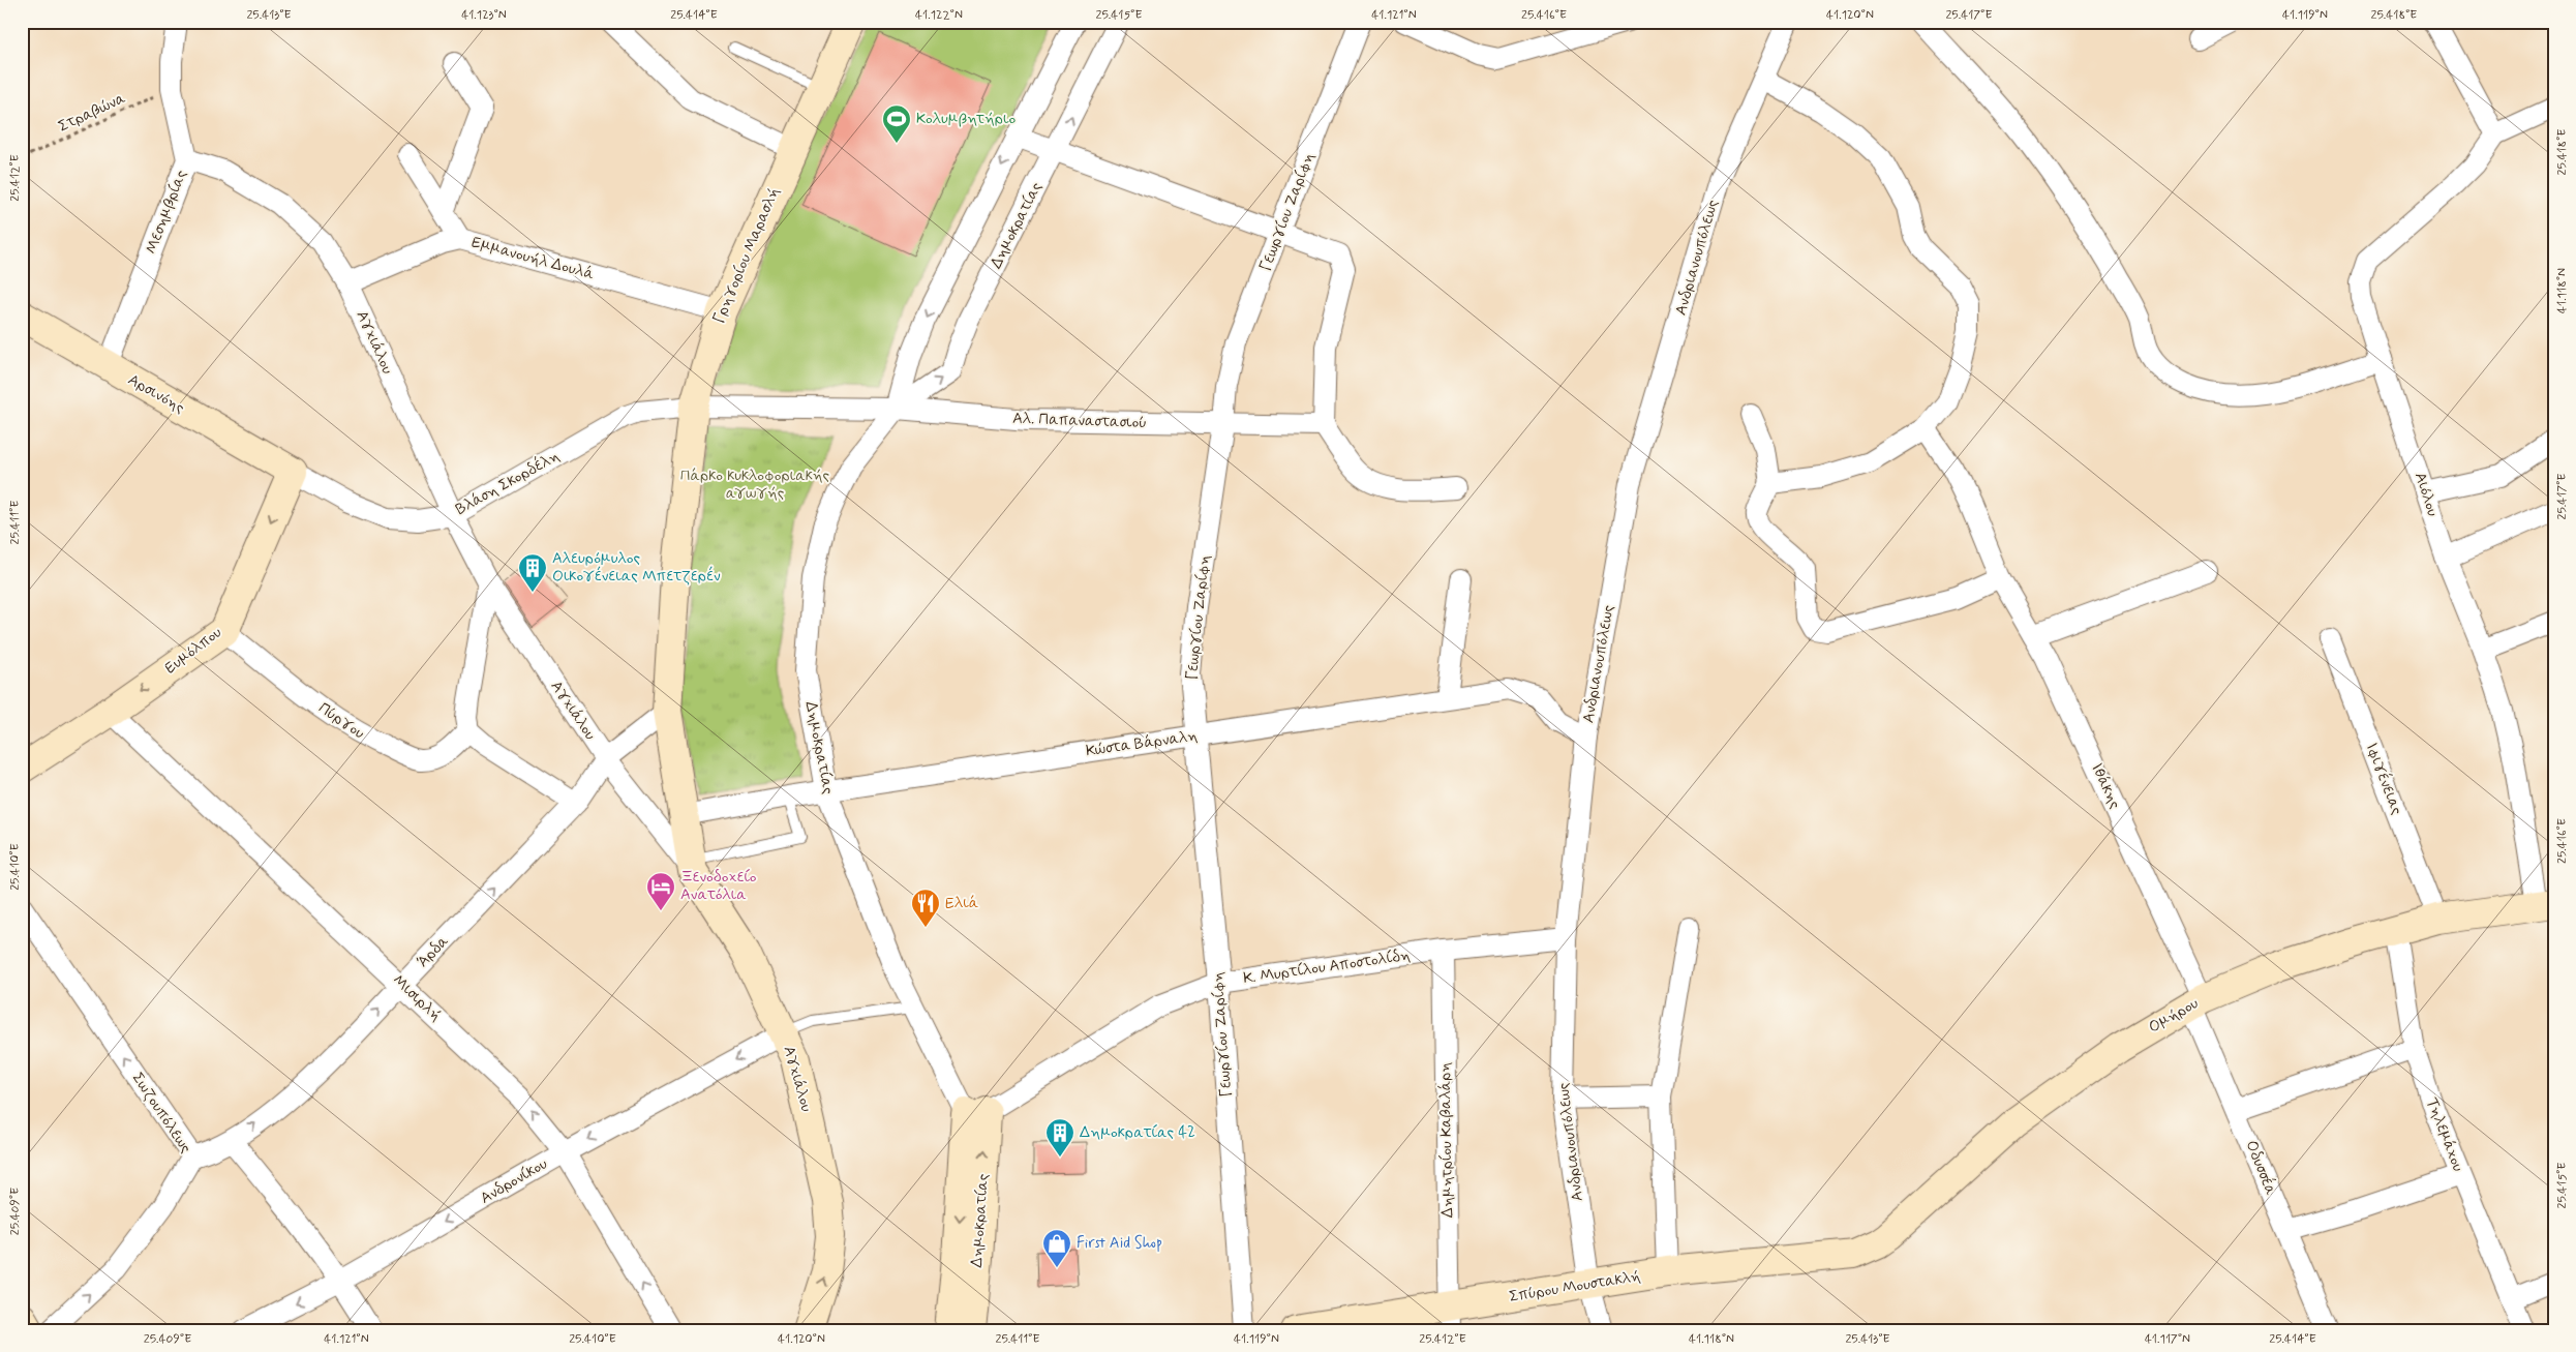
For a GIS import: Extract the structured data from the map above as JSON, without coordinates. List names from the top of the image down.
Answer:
{
  "streets": {
    "street": [
      "Μεσημβρίας",
      "Γεωργίου Ζαρίφη",
      "Δημοκρατίας",
      "Γρηγορίου Μαρασλή",
      "Ανδριανουπόλεως",
      "Εμμανουήλ Δουλά",
      "Αγχιάλου",
      "Αρσινόης",
      "Αλ. Παπαναστασιού",
      "Βλάση Σκορδέλη",
      "Αιόλου",
      "Ευμόλπου",
      "Πύργου",
      "Κώστα Βάρναλη",
      "Ιφιγένειας",
      "Ιθάκης",
      "Άρδα",
      "Κ. Μυρτίλου Αποστολίδη",
      "Μισιρλή",
      "Ομήρου",
      "Σωζουπόλεως",
      "Τηλεμάχου",
      "Δημητρίου Καβαλάρη",
      "Οδυσσέα",
      "Ανδρονίκου",
      "Σπύρου Μουστακλή"
    ],
    "path": ["Στραβώνα"]
  },
  "crossings": [
    ["Στραβώνα", "Μεσημβρίας"],
    ["Μεσημβρίας", "Αγχιάλου"],
    ["Μεσημβρίας", "Αρσινόης"],
    ["Γεωργίου Ζαρίφη", "Αλ. Παπαναστασιού"],
    ["Γεωργίου Ζαρίφη", "Κώστα Βάρναλη"],
    ["Γεωργίου Ζαρίφη", "Κ. Μυρτίλου Αποστολίδη"],
    ["Δημοκρατίας", "Αλ. Παπαναστασιού"],
    ["Δημοκρατίας", "Κώστα Βάρναλη"],
    ["Δημοκρατίας", "Κ. Μυρτίλου Αποστολίδη"],
    ["Γρηγορίου Μαρασλή", "Εμμανουήλ Δουλά"],
    ["Γρηγορίου Μαρασλή", "Αγχιάλου"],
    ["Γρηγορίου Μαρασλή", "Αλ. Παπαναστασιού"],
    ["Γρηγορίου Μαρασλή", "Βλάση Σκορδέλη"],
    ["Γρηγορίου Μαρασλή", "Κώστα Βάρναλη"],
    ["Γρηγορίου Μαρασλή", "Άρδα"],
    ["Ανδριανουπόλεως", "Κώστα Βάρναλη"],
    ["Ανδριανουπόλεως", "Κ. Μυρτίλου Αποστολίδη"],
    ["Ανδριανουπόλεως", "Σπύρου Μουστακλή"],
    ["Εμμανουήλ Δουλά", "Αγχιάλου"],
    ["Αγχιάλου", "Βλάση Σκορδέλη"],
    ["Αγχιάλου", "Άρδα"],
    ["Αγχιάλου", "Ανδρονίκου"],
    ["Αρσινόης", "Βλάση Σκορδέλη"],
    ["Αρσινόης", "Ευμόλπου"],
    ["Αλ. Παπαναστασιού", "Βλάση Σκορδέλη"],
    ["Βλάση Σκορδέλη", "Ευμόλπου"],
    ["Αιόλου", "Ομήρου"],
    ["Ευμόλπου", "Πύργου"],
    ["Ευμόλπου", "Μισιρλή"],
    ["Ιφιγένειας", "Ομήρου"],
    ["Ιθάκης", "Ομήρου"],
    ["Ιθάκης", "Οδυσσέα"],
    ["Άρδα", "Μισιρλή"],
    ["Άρδα", "Σωζουπόλεως"],
    ["Κ. Μυρτίλου Αποστολίδη", "Δημητρίου Καβαλάρη"],
    ["Μισιρλή", "Ανδρονίκου"],
    ["Ομήρου", "Τηλεμάχου"],
    ["Ομήρου", "Οδυσσέα"],
    ["Ομήρου", "Σπύρου Μουστακλή"],
    ["Δημητρίου Καβαλάρη", "Σπύρου Μουστακλή"]
  ],
  "one_way": [
    "Ευμόλπου",
    "Άρδα",
    "Μισιρλή",
    "Σωζουπόλεως",
    "Ανδρονίκου"
  ],
  "parks": ["Πάρκο κυκλοφοριακής αγωγής"],
  "places": {
    "sports": ["Κολυμβητήριο"],
    "building": ["Αλευρόμυλος Οικογένειας Μπετζερέν", "Δημοκρατίας 42"],
    "hotel": ["Ξενοδοχείο Ανατόλια"],
    "restaurant": ["Ελιά"],
    "shop": ["First Aid Shop"]
  },
  "coordinates": [
    "25.413°E",
    "41.123°N",
    "25.414°E",
    "41.122°N",
    "25.415°E",
    "41.121°N",
    "25.416°E",
    "41.120°N",
    "25.417°E",
    "41.119°N",
    "25.418°E",
    "25.412°E",
    "41.118°N",
    "25.411°E",
    "25.410°E",
    "25.409°E",
    "41.117°N"
  ]
}
